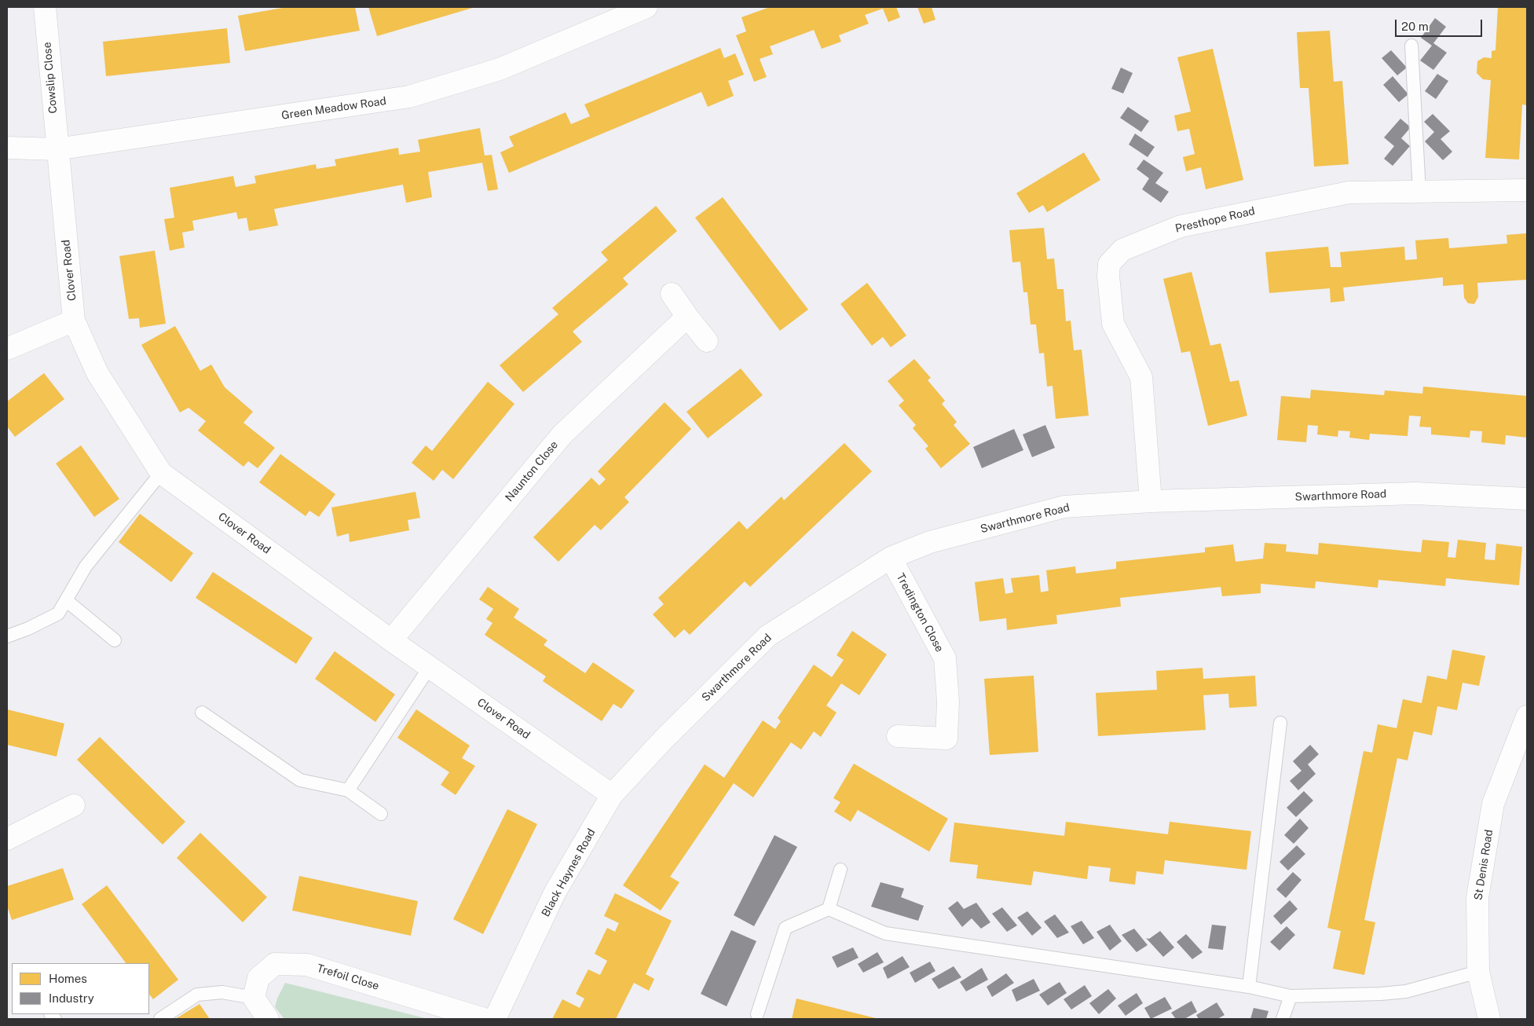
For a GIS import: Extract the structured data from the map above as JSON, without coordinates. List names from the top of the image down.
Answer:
{
  "streets": {
    "street": [
      "Cowslip Close",
      "Green Meadow Road",
      "Presthope Road",
      "Clover Road",
      "Naunton Close",
      "Swarthmore Road",
      "Tredington Close",
      "St Denis Road",
      "Black Haynes Road",
      "Trefoil Close"
    ]
  },
  "crossings": [
    ["Cowslip Close", "Green Meadow Road"],
    ["Cowslip Close", "Clover Road"],
    ["Green Meadow Road", "Clover Road"],
    ["Presthope Road", "Swarthmore Road"],
    ["Clover Road", "Naunton Close"],
    ["Clover Road", "Black Haynes Road"],
    ["Swarthmore Road", "Tredington Close"],
    ["Swarthmore Road", "Black Haynes Road"]
  ],
  "legend": ["Homes", "Industry"],
  "scale_bar": "20 m"
}
